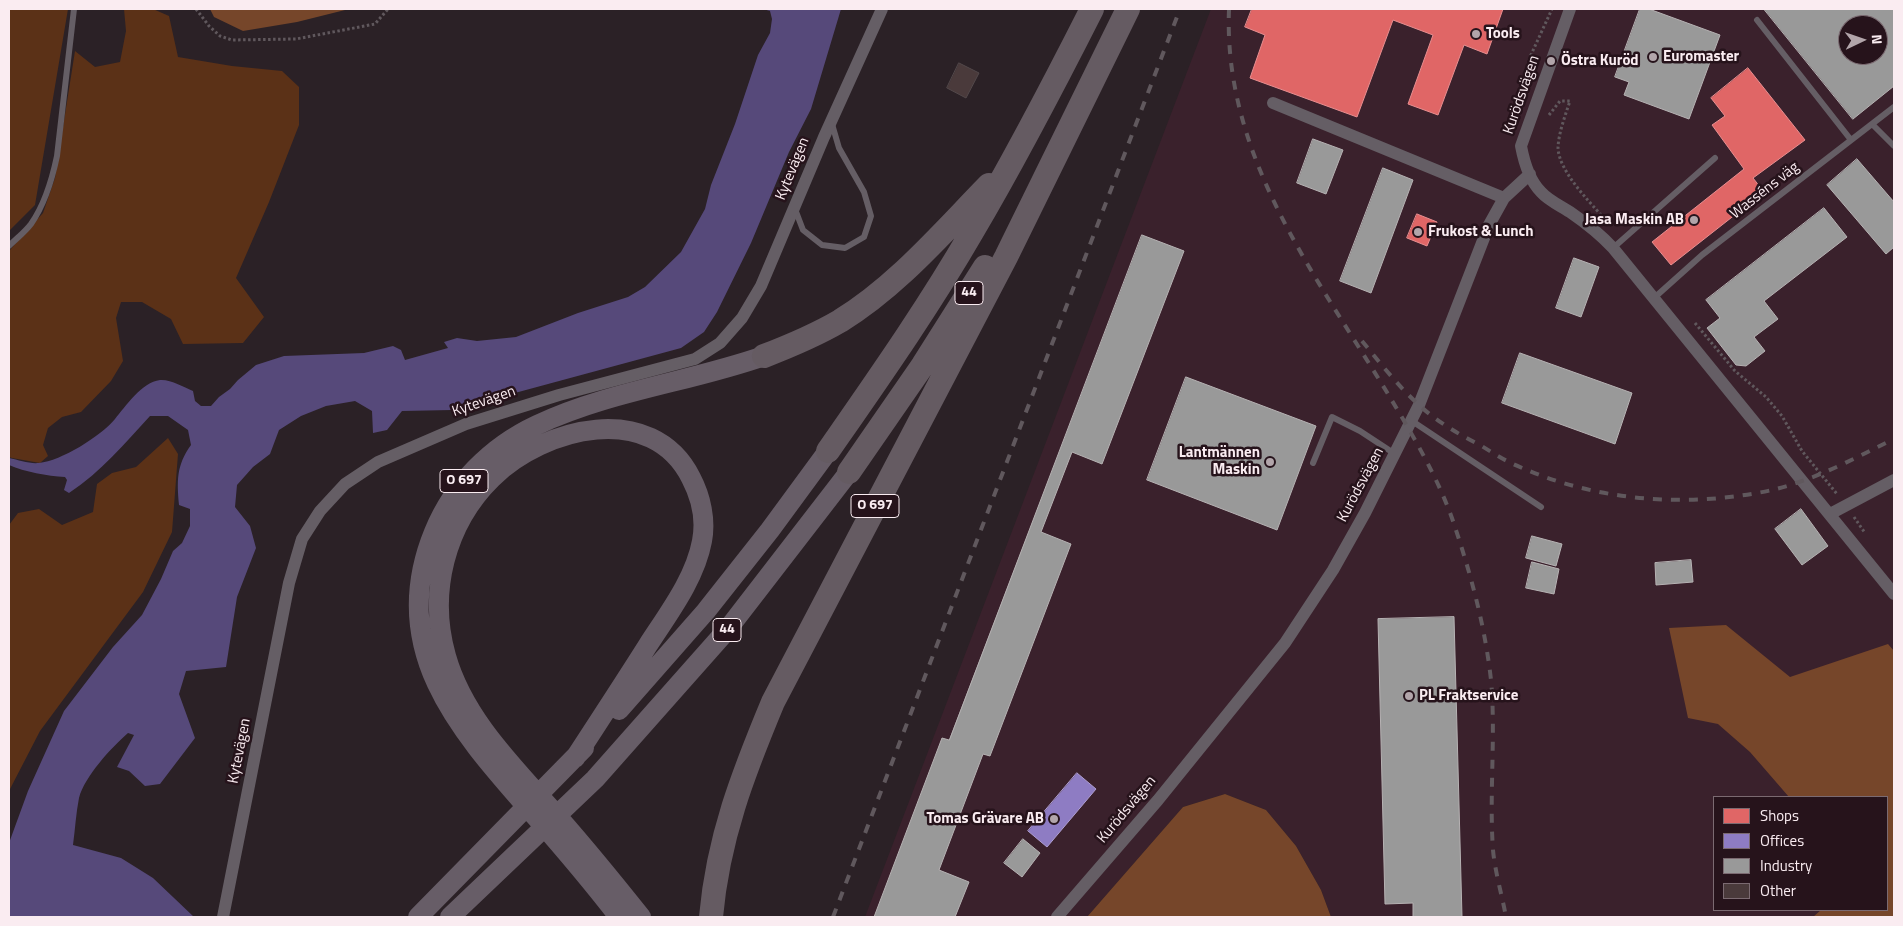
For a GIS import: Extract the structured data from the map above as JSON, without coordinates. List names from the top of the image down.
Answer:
{
  "streets": {
    "highway": ["44", "O 697"],
    "street": ["Kurödsvägen", "Kytevägen"],
    "lane": ["Wasséns väg"]
  },
  "crossings": [
    ["44", "O 697"]
  ],
  "places": [
    "Tools",
    "Euromaster",
    "Östra Kuröd",
    "Jasa Maskin AB",
    "Frukost & Lunch",
    "Lantmännen Maskin",
    "PL Fraktservice",
    "Tomas Grävare AB"
  ],
  "legend": [
    "Shops",
    "Offices",
    "Industry",
    "Other"
  ],
  "north": "right"
}
